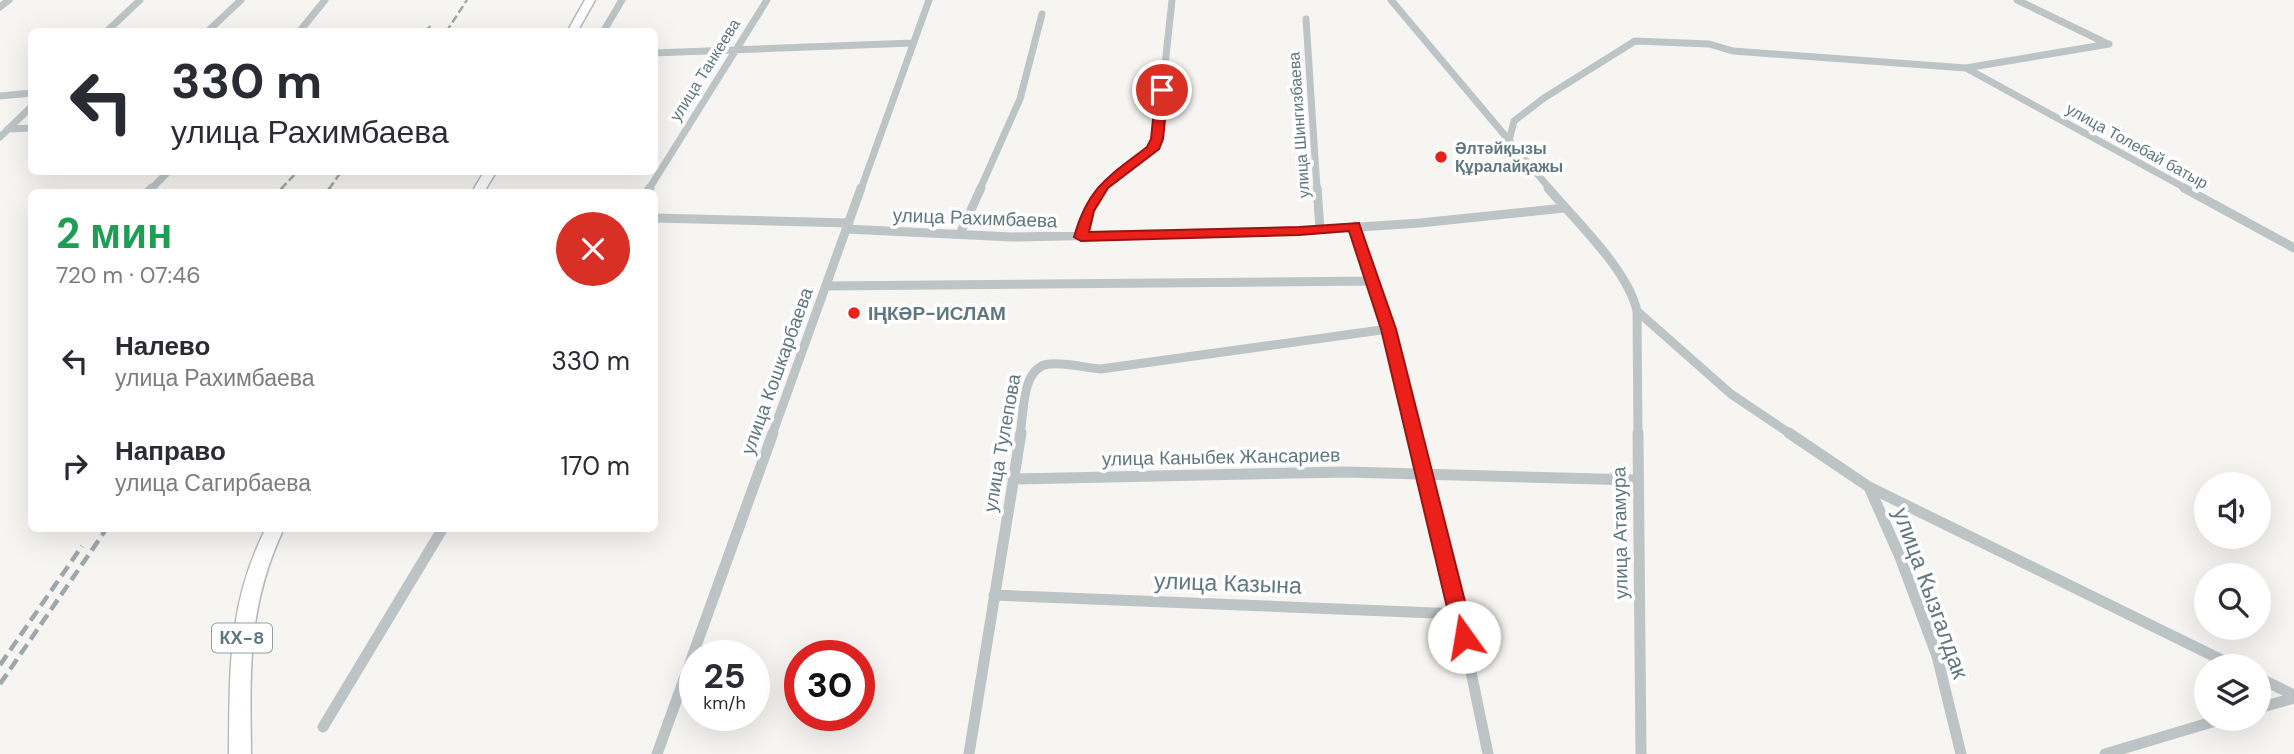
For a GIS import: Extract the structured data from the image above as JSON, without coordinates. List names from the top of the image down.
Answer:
{
  "streets": {
    "main road": ["КХ-8"],
    "street": [
      "улица Танкеева",
      "улица Шингизбаева",
      "улица Толебай батыр",
      "улица Рахимбаева",
      "улица Кошкарбаева",
      "улица Тулепова",
      "улица Каныбек Жансариев",
      "улица Атамура",
      "улица Казына",
      "улица Кызгалдак"
    ]
  },
  "crossings": [
    ["улица Шингизбаева", "улица Рахимбаева"],
    ["улица Рахимбаева", "улица Кошкарбаева"],
    ["улица Тулепова", "улица Каныбек Жансариев"],
    ["улица Тулепова", "улица Казына"],
    ["улица Каныбек Жансариев", "улица Атамура"]
  ],
  "places": ["Әлтәйқызы Құралайқажы", "ІҢКӘР-ИСЛАМ"],
  "page": {
    "turn": ["330 m", "улица Рахимбаева"],
    "heading": ["2 мин", "720 m · 07:46"],
    "list": [
      {
        "name": "Налево",
        "note": "улица Рахимбаева",
        "value": "330 m"
      },
      {
        "name": "Направо",
        "note": "улица Сагирбаева",
        "value": "170 m"
      }
    ],
    "speed": "25 km/h",
    "limit": "30"
  }
}
